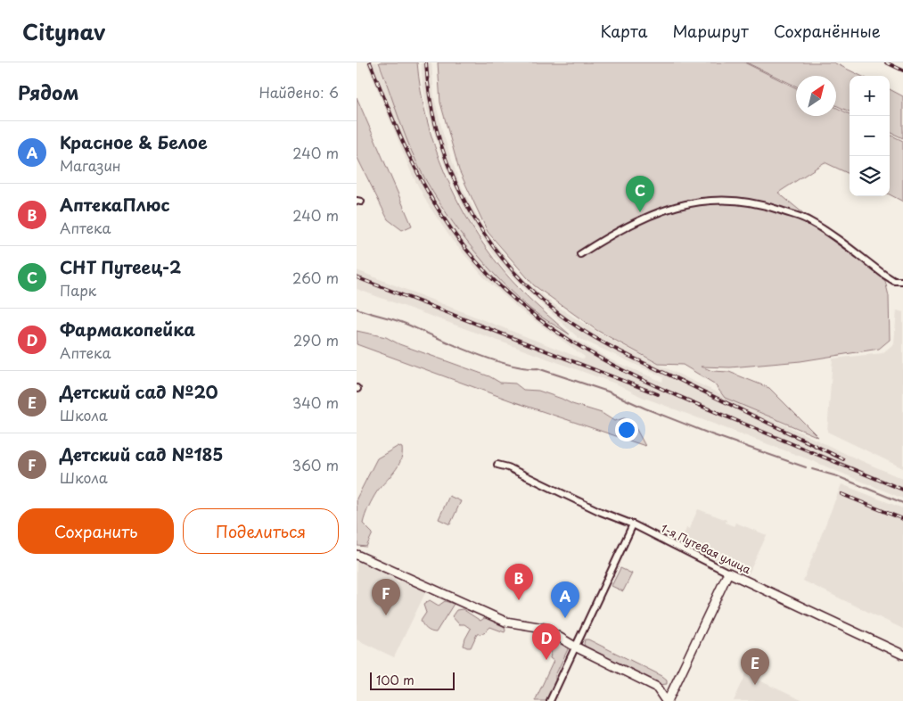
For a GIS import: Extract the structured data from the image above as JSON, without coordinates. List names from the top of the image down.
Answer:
{
  "streets": {
    "street": ["1-я Путевая улица"]
  },
  "scale_bar": "100 m",
  "north": "top right",
  "page": {
    "header": "Citynav",
    "nav": ["Карта", "Маршрут", "Сохранённые"],
    "heading": ["Рядом", "Найдено: 6"],
    "map_buttons": ["+", "−"],
    "list": [
      {
        "mark": "A",
        "name": "Красное & Белое",
        "note": "Магазин",
        "value": "240 m"
      },
      {
        "mark": "B",
        "name": "АптекаПлюс",
        "note": "Аптека",
        "value": "240 m"
      },
      {
        "mark": "C",
        "name": "СНТ Путеец-2",
        "note": "Парк",
        "value": "260 m"
      },
      {
        "mark": "D",
        "name": "Фармакопейка",
        "note": "Аптека",
        "value": "290 m"
      },
      {
        "mark": "E",
        "name": "Детский сад №20",
        "note": "Школа",
        "value": "340 m"
      },
      {
        "mark": "F",
        "name": "Детский сад №185",
        "note": "Школа",
        "value": "360 m"
      }
    ],
    "pins": [
      "C",
      "B",
      "F",
      "A",
      "D",
      "E"
    ],
    "buttons": ["Сохранить", "Поделиться"],
    "scale": "100 m"
  }
}
